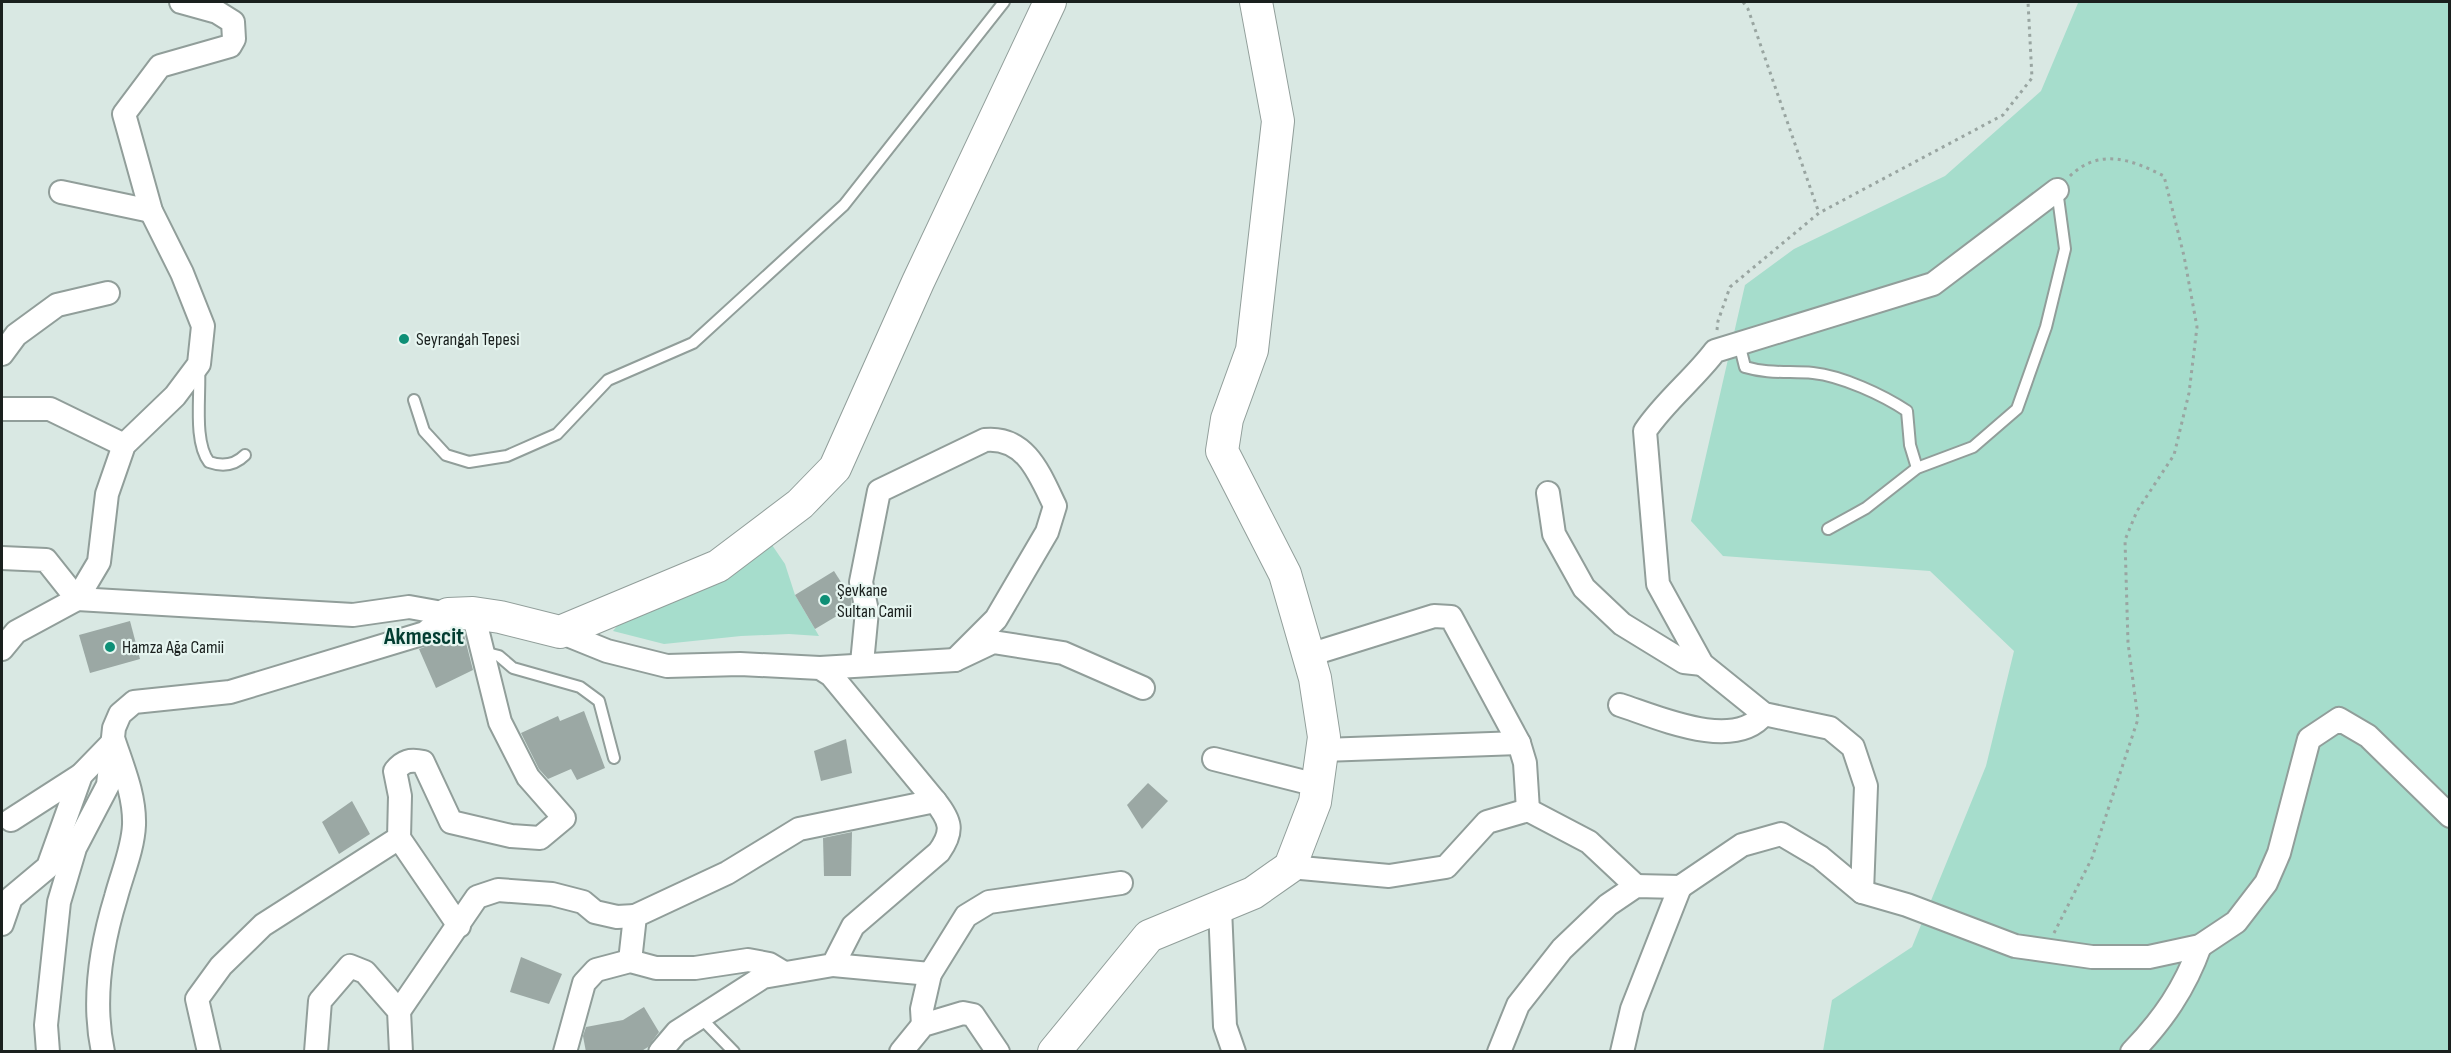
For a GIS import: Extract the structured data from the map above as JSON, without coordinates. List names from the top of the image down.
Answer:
{
  "districts": ["Akmescit"],
  "places": ["Seyrangah Tepesi", "Şevkane Sultan Camii", "Hamza Ağa Camii"]
}
